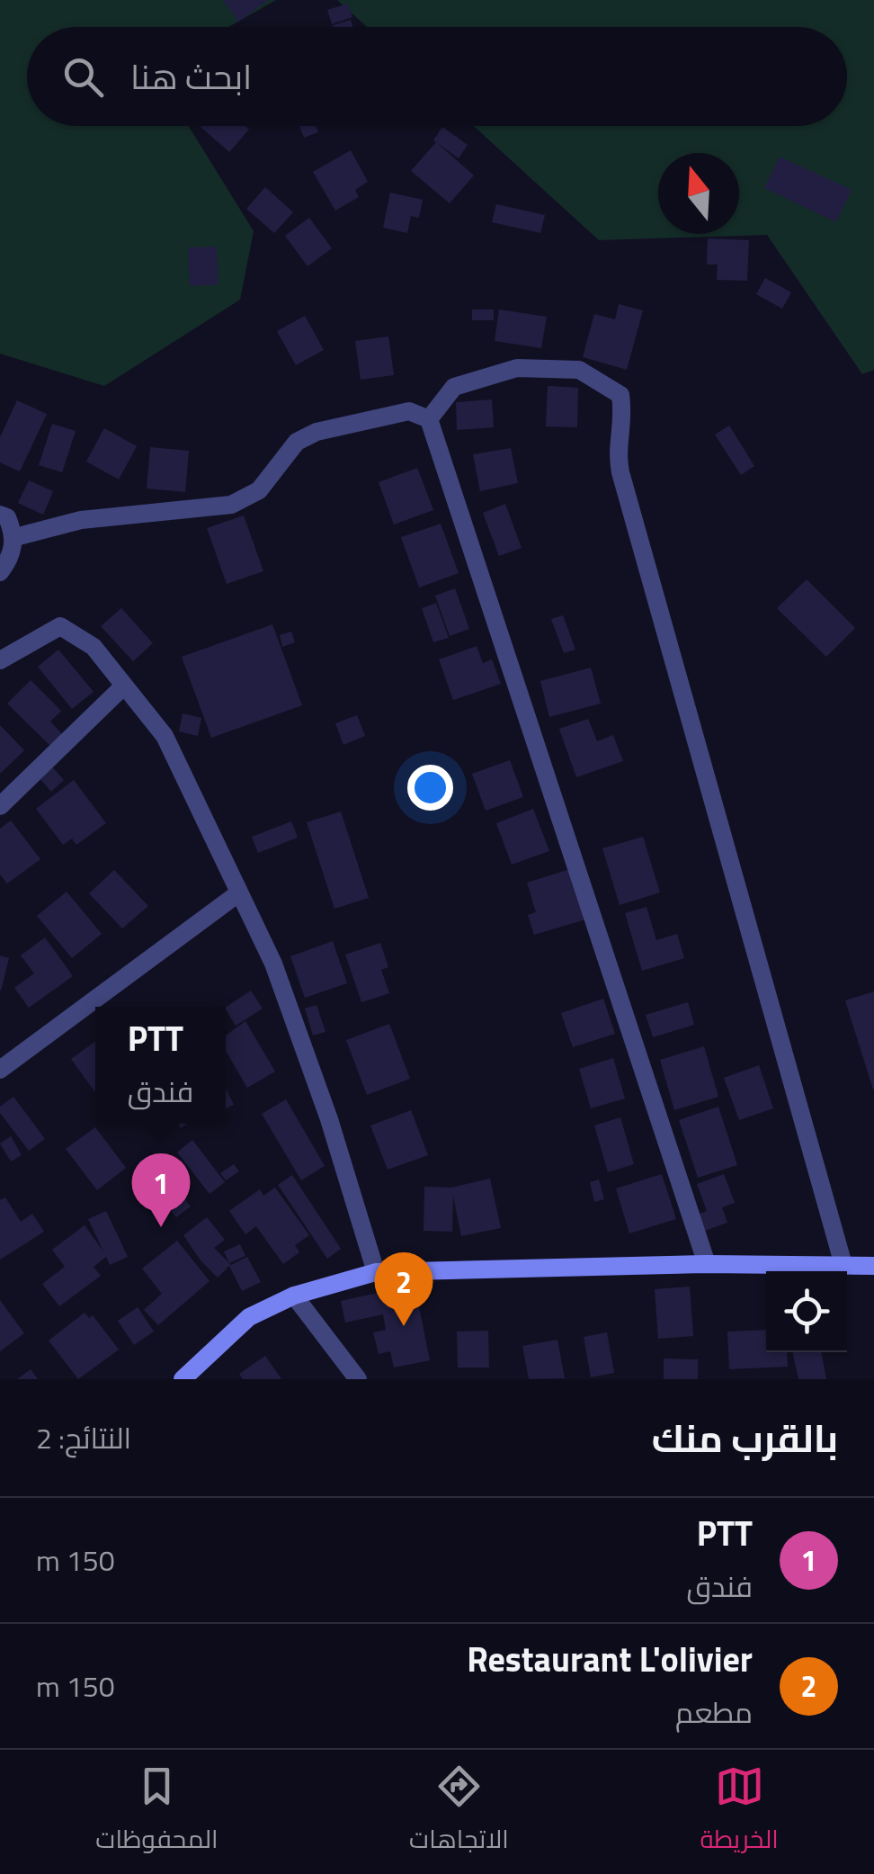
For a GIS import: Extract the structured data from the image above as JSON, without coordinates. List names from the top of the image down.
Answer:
{
  "north": "top",
  "page": {
    "search": "ابحث هنا",
    "popup": ["PTT", "فندق"],
    "pins": ["1", "2"],
    "heading": ["بالقرب منك", "النتائج: 2"],
    "list": [
      {
        "mark": "1",
        "name": "PTT",
        "note": "فندق",
        "value": "150 m"
      },
      {
        "mark": "2",
        "name": "Restaurant L'olivier",
        "note": "مطعم",
        "value": "150 m"
      }
    ],
    "nav": ["الخريطة", "الاتجاهات", "المحفوظات"]
  }
}
